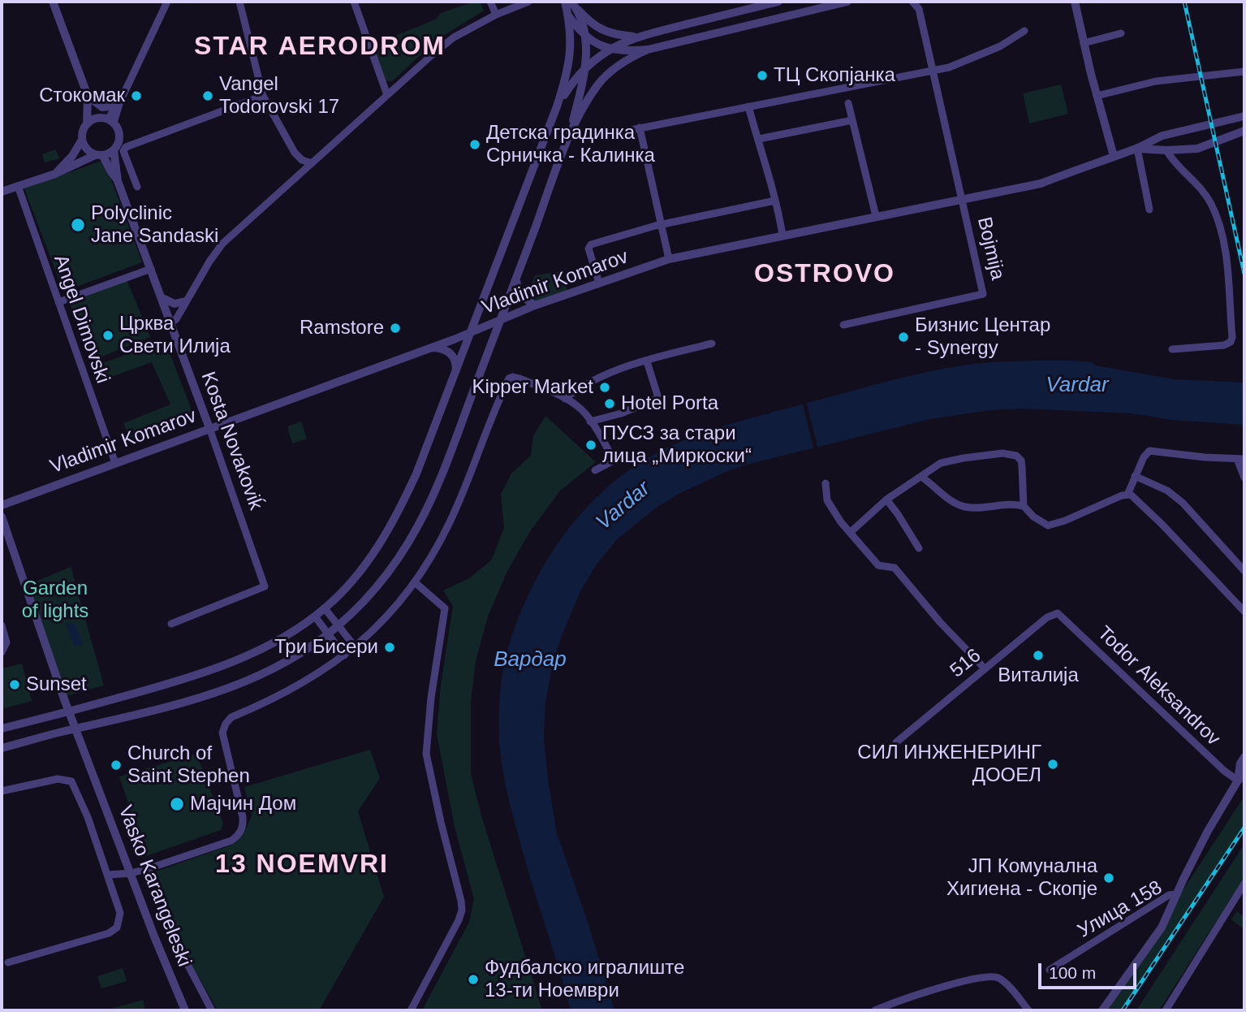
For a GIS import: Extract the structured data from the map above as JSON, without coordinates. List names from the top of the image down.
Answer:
{
  "streets": {
    "street": [
      "Bojmija",
      "Vladimir Komarov",
      "Angel Dimovski",
      "Kosta Novakoviḱ",
      "516",
      "Todor Aleksandrov",
      "Vasko Karangeleski",
      "Улица 158"
    ]
  },
  "crossings": [
    ["Bojmija", "Vladimir Komarov"],
    ["Vladimir Komarov", "Angel Dimovski"],
    ["Vladimir Komarov", "Kosta Novakoviḱ"],
    ["516", "Todor Aleksandrov"]
  ],
  "districts": ["STAR AERODROM", "OSTROVO", "13 NOEMVRI"],
  "water": ["Vardar", "Вардар"],
  "parks": ["Garden of lights"],
  "places": [
    "ТЦ Скопјанка",
    "Стокомак",
    "Vangel Todorovski 17",
    "Детска градинка Срничка - Калинка",
    "Polyclinic Jane Sandaski",
    "Ramstore",
    "Црква Свети Илија",
    "Бизнис Центар - Synergy",
    "Kipper Market",
    "Hotel Porta",
    "ПУСЗ за стари лица „Миркоски“",
    "Три Бисери",
    "Виталија",
    "Sunset",
    "СИЛ ИНЖЕНЕРИНГ ДООЕЛ",
    "Church of Saint Stephen",
    "Мајчин Дом",
    "ЈП Комунална Хигиена - Скопје",
    "Фудбалско игралиште 13-ти Ноември"
  ],
  "scale_bar": "100 m"
}
